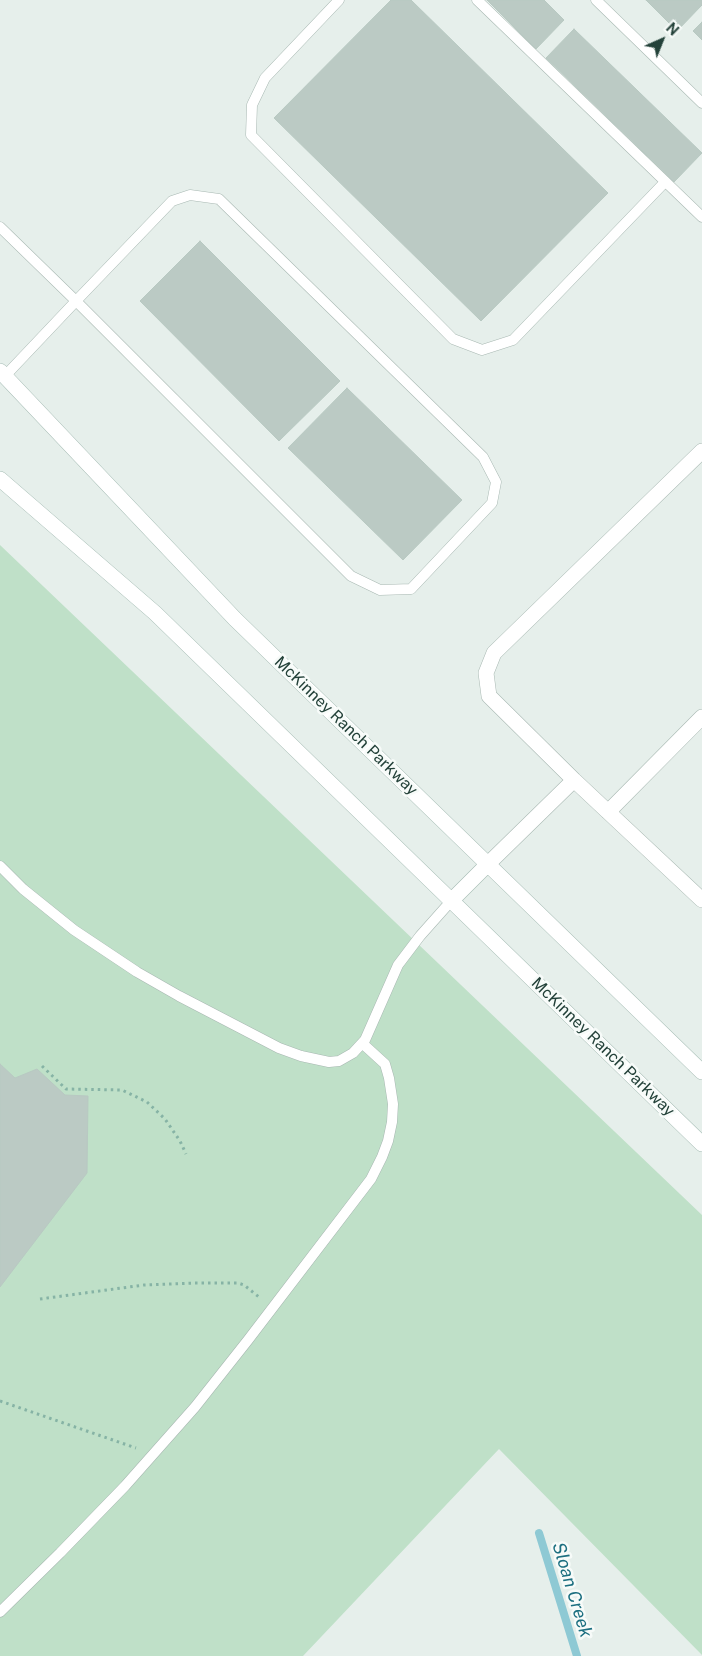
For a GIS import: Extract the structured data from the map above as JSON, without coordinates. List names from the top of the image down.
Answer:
{
  "streets": {
    "main road": ["McKinney Ranch Parkway"]
  },
  "water": ["Sloan Creek"],
  "north": "top right"
}
